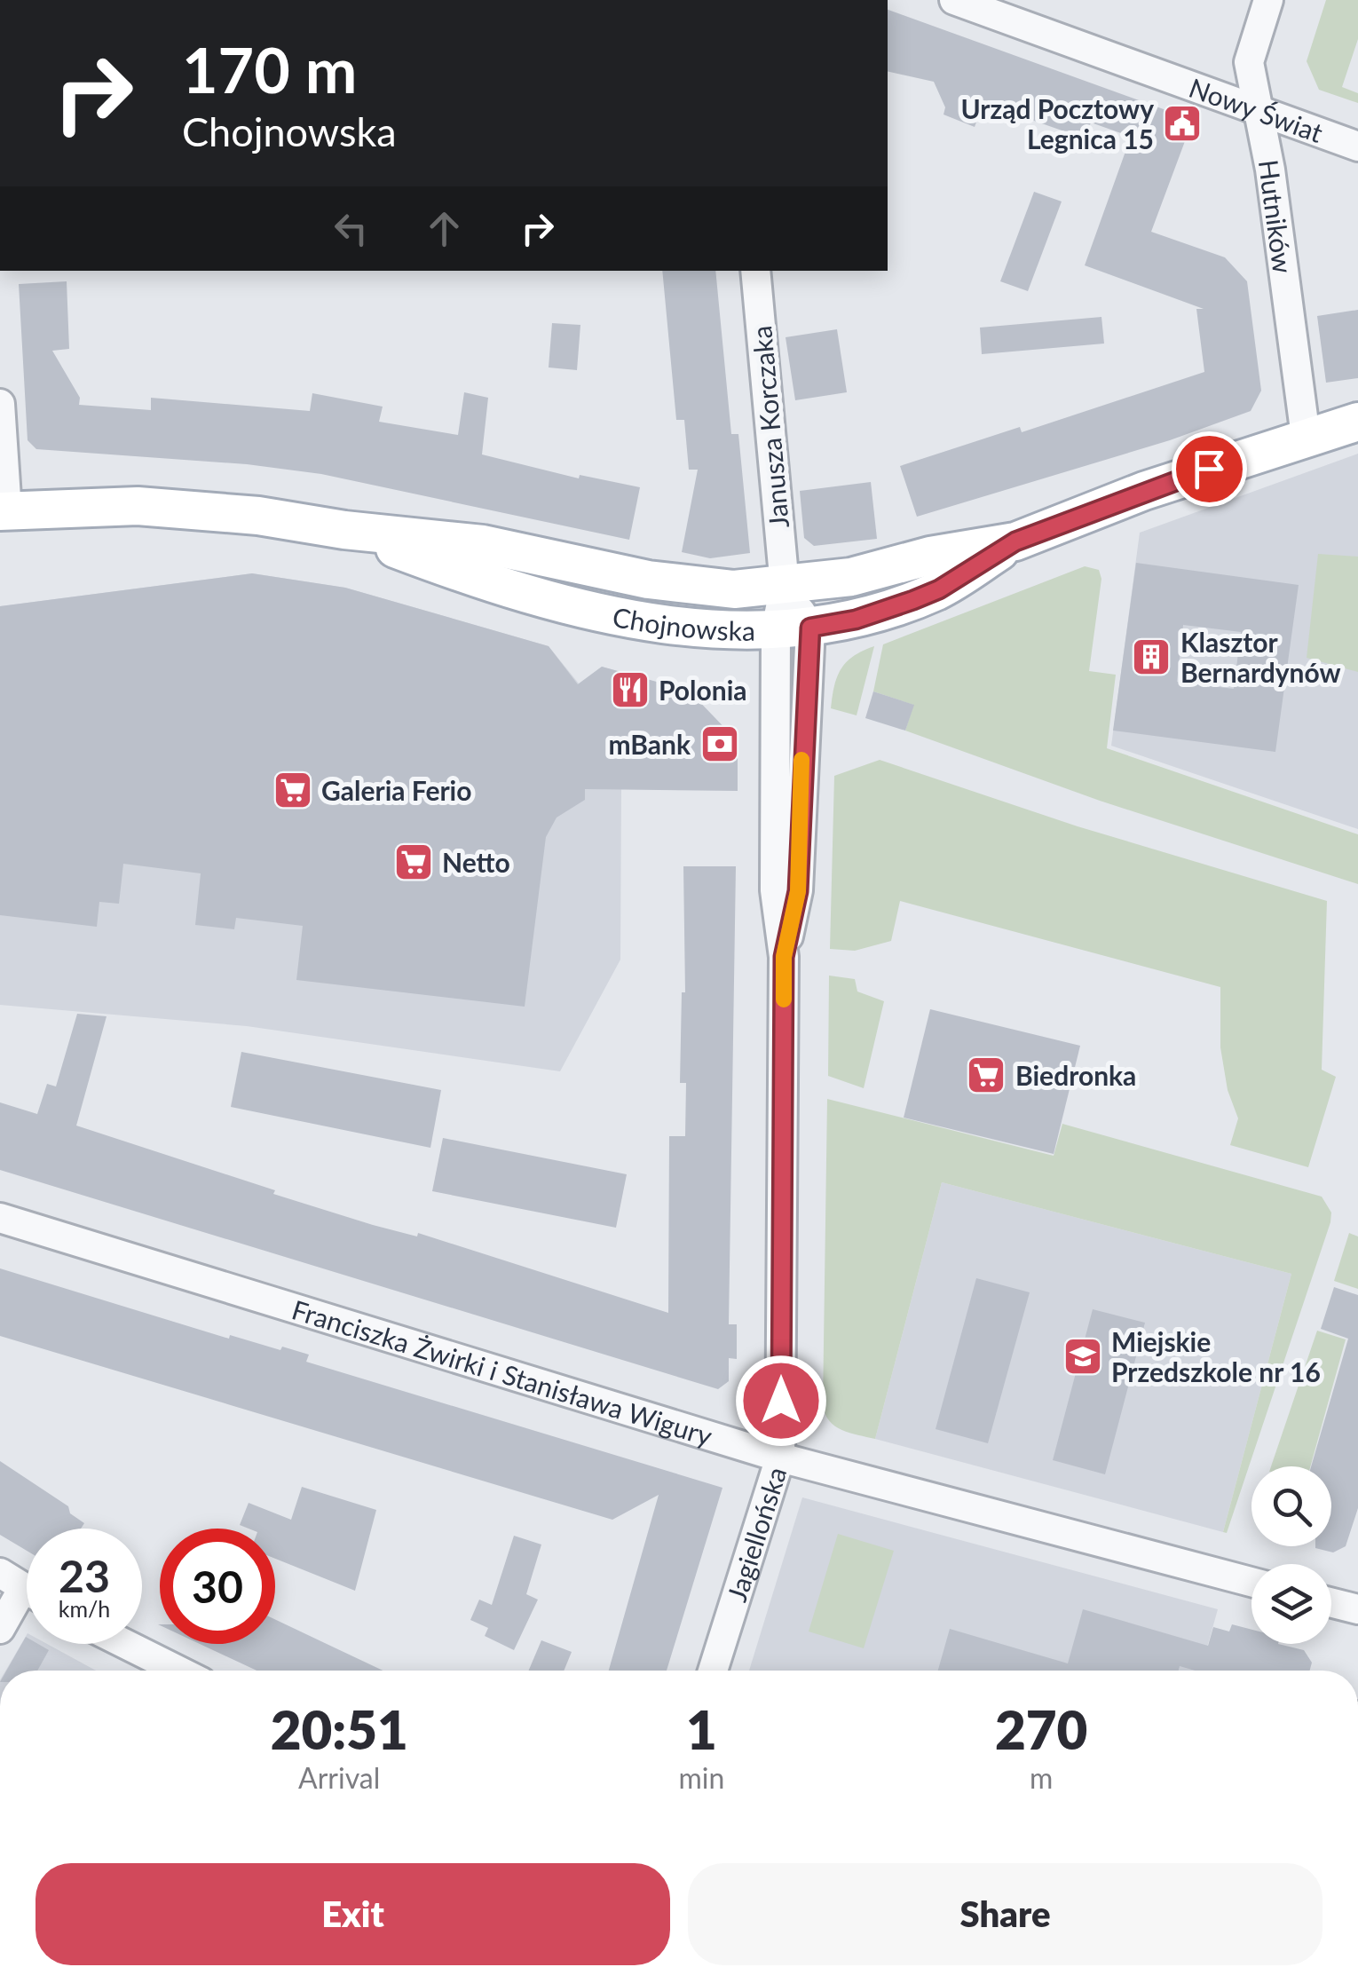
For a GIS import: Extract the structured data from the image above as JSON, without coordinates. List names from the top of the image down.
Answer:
{
  "streets": {
    "main road": ["Chojnowska"],
    "street": [
      "Nowy Świat",
      "Hutników",
      "Janusza Korczaka",
      "Franciszka Żwirki i Stanisława Wigury",
      "Jagiellońska"
    ]
  },
  "crossings": [
    ["Nowy Świat", "Hutników"],
    ["Hutników", "Chojnowska"],
    ["Janusza Korczaka", "Chojnowska"],
    ["Chojnowska", "Jagiellońska"],
    ["Franciszka Żwirki i Stanisława Wigury", "Jagiellońska"]
  ],
  "places": {
    "public building": ["Urząd Pocztowy Legnica 15"],
    "building": ["Klasztor Bernardynów"],
    "restaurant": ["Polonia"],
    "bank": ["mBank"],
    "supermarket": ["Galeria Ferio", "Netto", "Biedronka"],
    "school or university": ["Miejskie Przedszkole nr 16"]
  },
  "page": {
    "turn": ["170 m", "Chojnowska"],
    "speed": "23 km/h",
    "limit": "30",
    "eta": [
      "20:51",
      "Arrival",
      "1",
      "min",
      "270",
      "m"
    ],
    "buttons": ["Exit", "Share"]
  }
}
